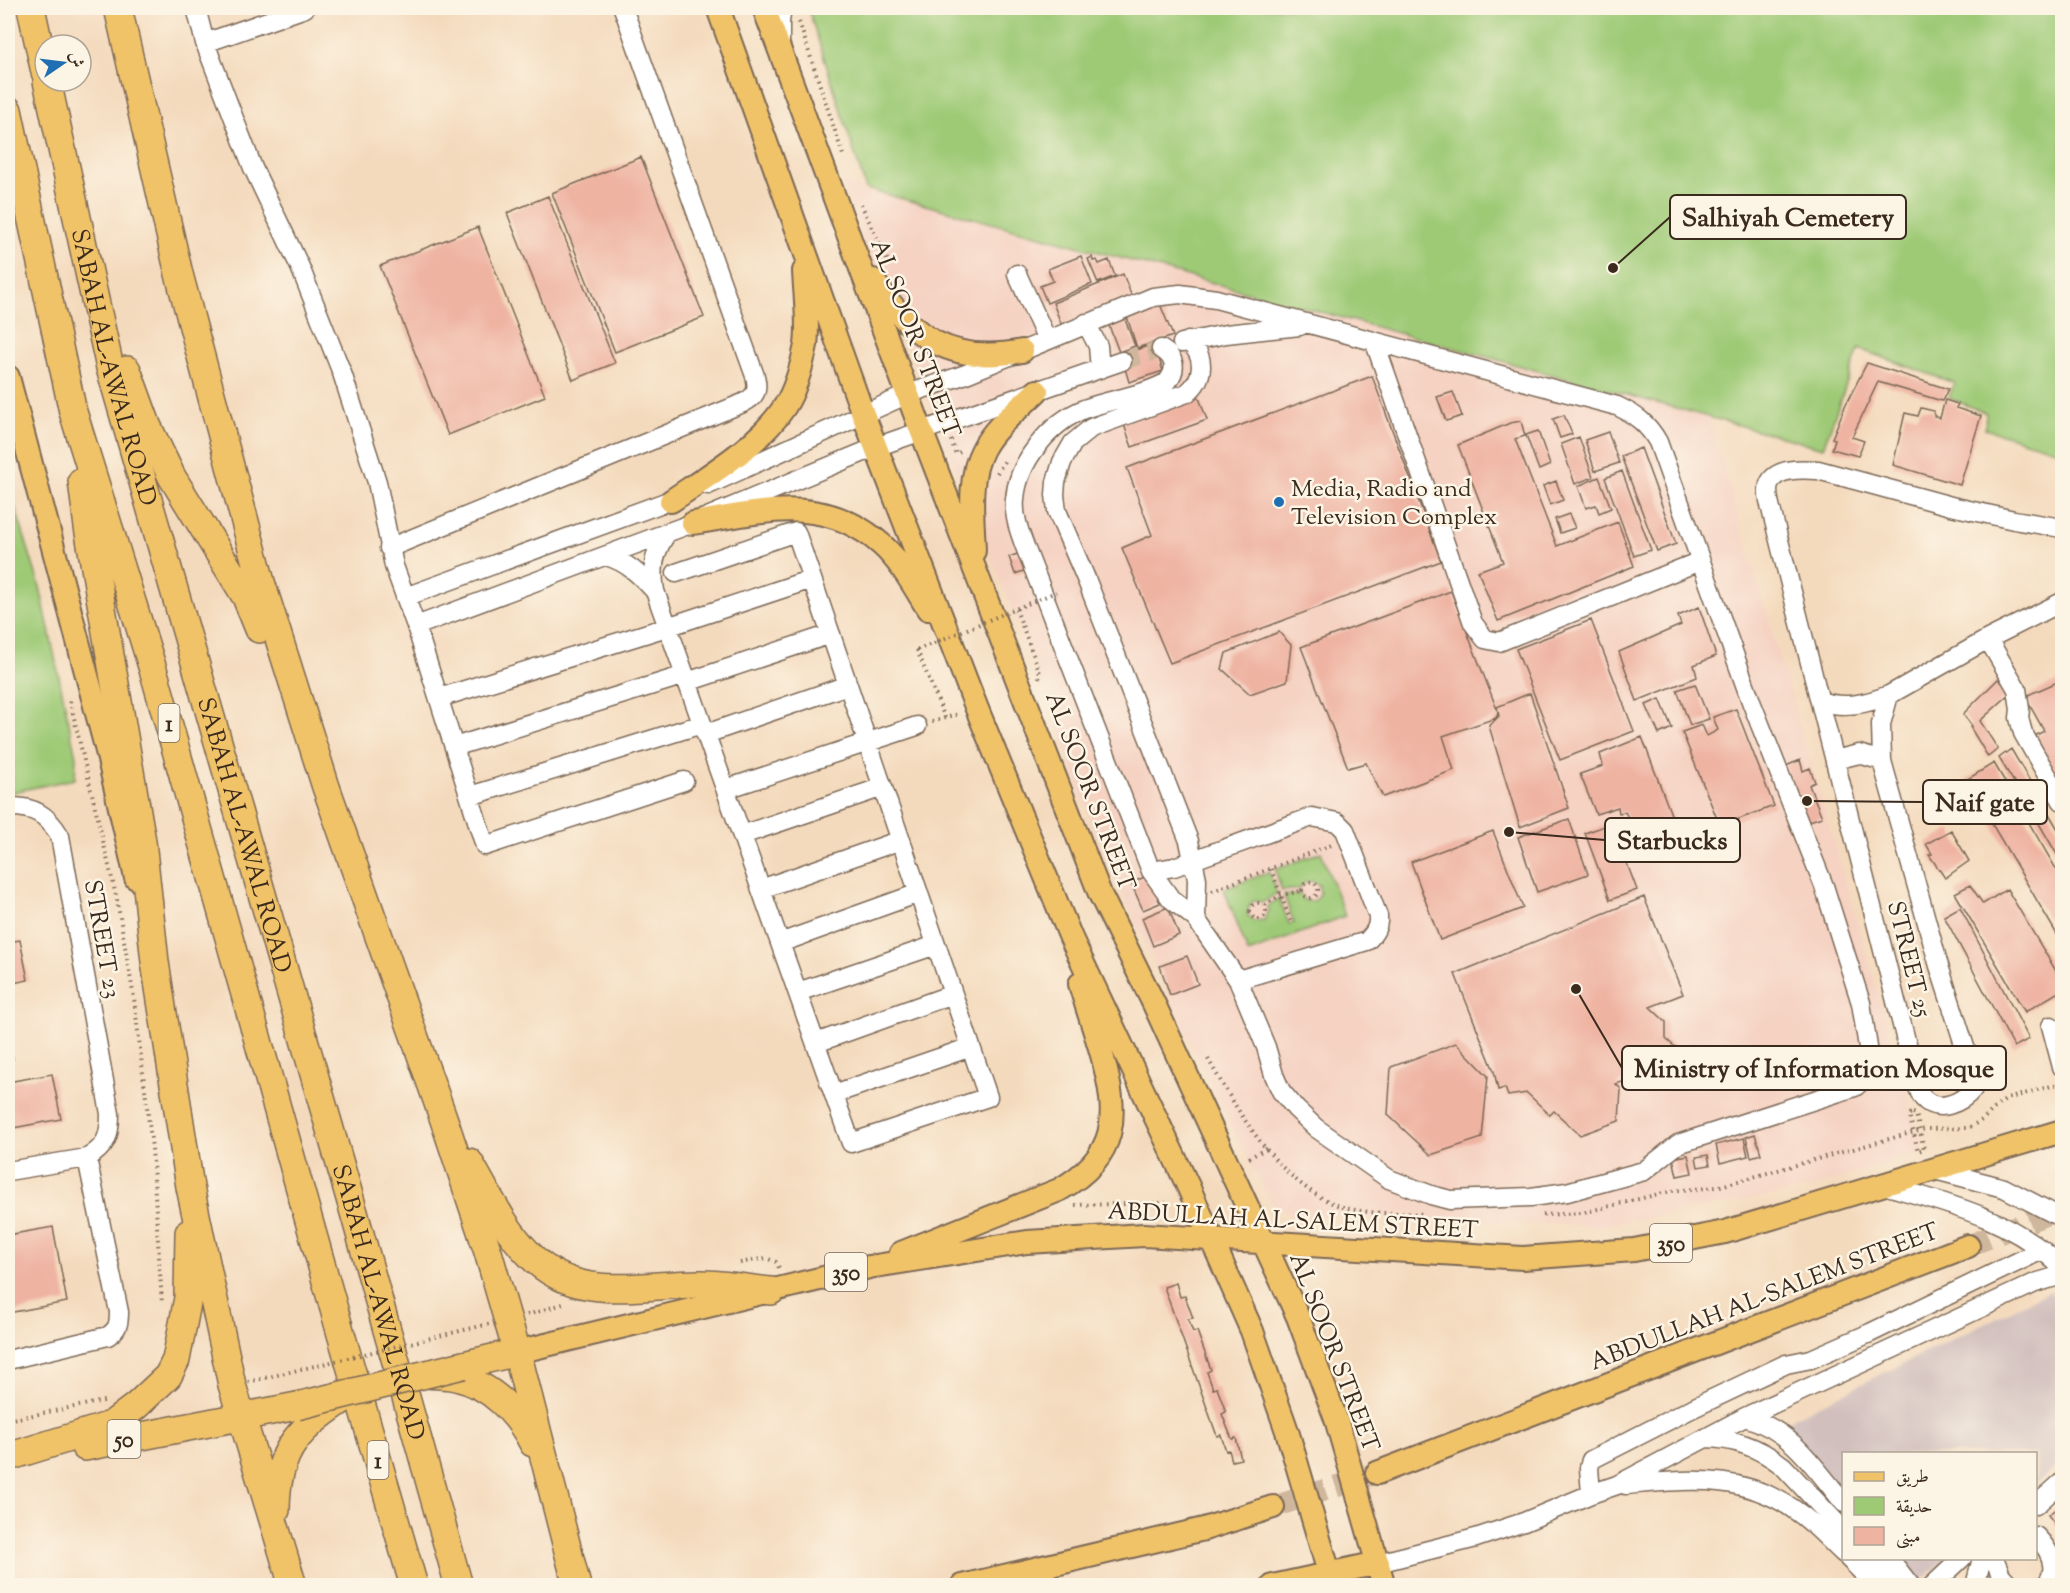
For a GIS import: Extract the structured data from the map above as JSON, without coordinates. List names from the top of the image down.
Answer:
{
  "streets": {
    "highway": [
      "SABAH AL-AWAL ROAD",
      "1",
      "350",
      "50"
    ],
    "main road": ["AL SOOR STREET", "ABDULLAH AL-SALEM STREET"],
    "street": ["STREET 23", "STREET 25"]
  },
  "crossings": [
    ["AL SOOR STREET", "ABDULLAH AL-SALEM STREET"],
    ["ABDULLAH AL-SALEM STREET", "350"],
    ["350", "50"]
  ],
  "places": [
    "Salhiyah Cemetery",
    "Media, Radio and Television Complex",
    "Naif gate",
    "Starbucks",
    "Ministry of Information Mosque"
  ],
  "legend": ["طريق", "حديقة", "مبنى"],
  "north": "right"
}
